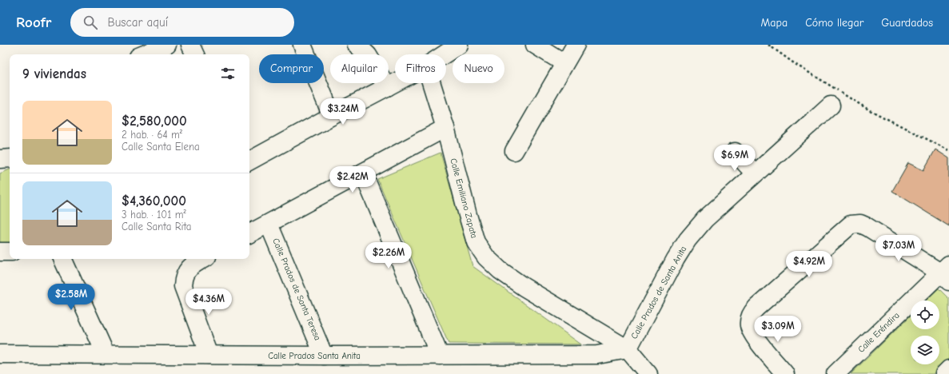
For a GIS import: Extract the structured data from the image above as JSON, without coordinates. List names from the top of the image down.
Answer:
{
  "streets": {
    "street": [
      "Calle Emiliano Zapata",
      "Calle Prados de Santa Teresa",
      "Calle Prados de Santa Anita",
      "Calle Eréndira",
      "Calle Prados Santa Anita"
    ]
  },
  "crossings": [
    ["Calle Emiliano Zapata", "Calle Prados de Santa Anita"],
    ["Calle Emiliano Zapata", "Calle Prados Santa Anita"],
    ["Calle Prados de Santa Teresa", "Calle Prados Santa Anita"],
    ["Calle Prados de Santa Anita", "Calle Prados Santa Anita"]
  ],
  "page": {
    "header": "Roofr",
    "search": "Buscar aquí",
    "nav": ["Mapa", "Cómo llegar", "Guardados"],
    "chip": [
      "Comprar",
      "Alquilar",
      "Filtros",
      "Nuevo"
    ],
    "heading": "9 viviendas",
    "list": [
      {
        "name": "$2,580,000",
        "note": "2 hab. · 64 m² · Calle Santa Elena"
      },
      {
        "name": "$4,360,000",
        "note": "3 hab. · 101 m² · Calle Santa Rita"
      }
    ],
    "price": [
      "$3.24M",
      "$6.9M",
      "$2.42M",
      "$7.03M",
      "$2.26M",
      "$4.92M",
      "$2.58M",
      "$4.36M",
      "$3.09M"
    ]
  }
}
